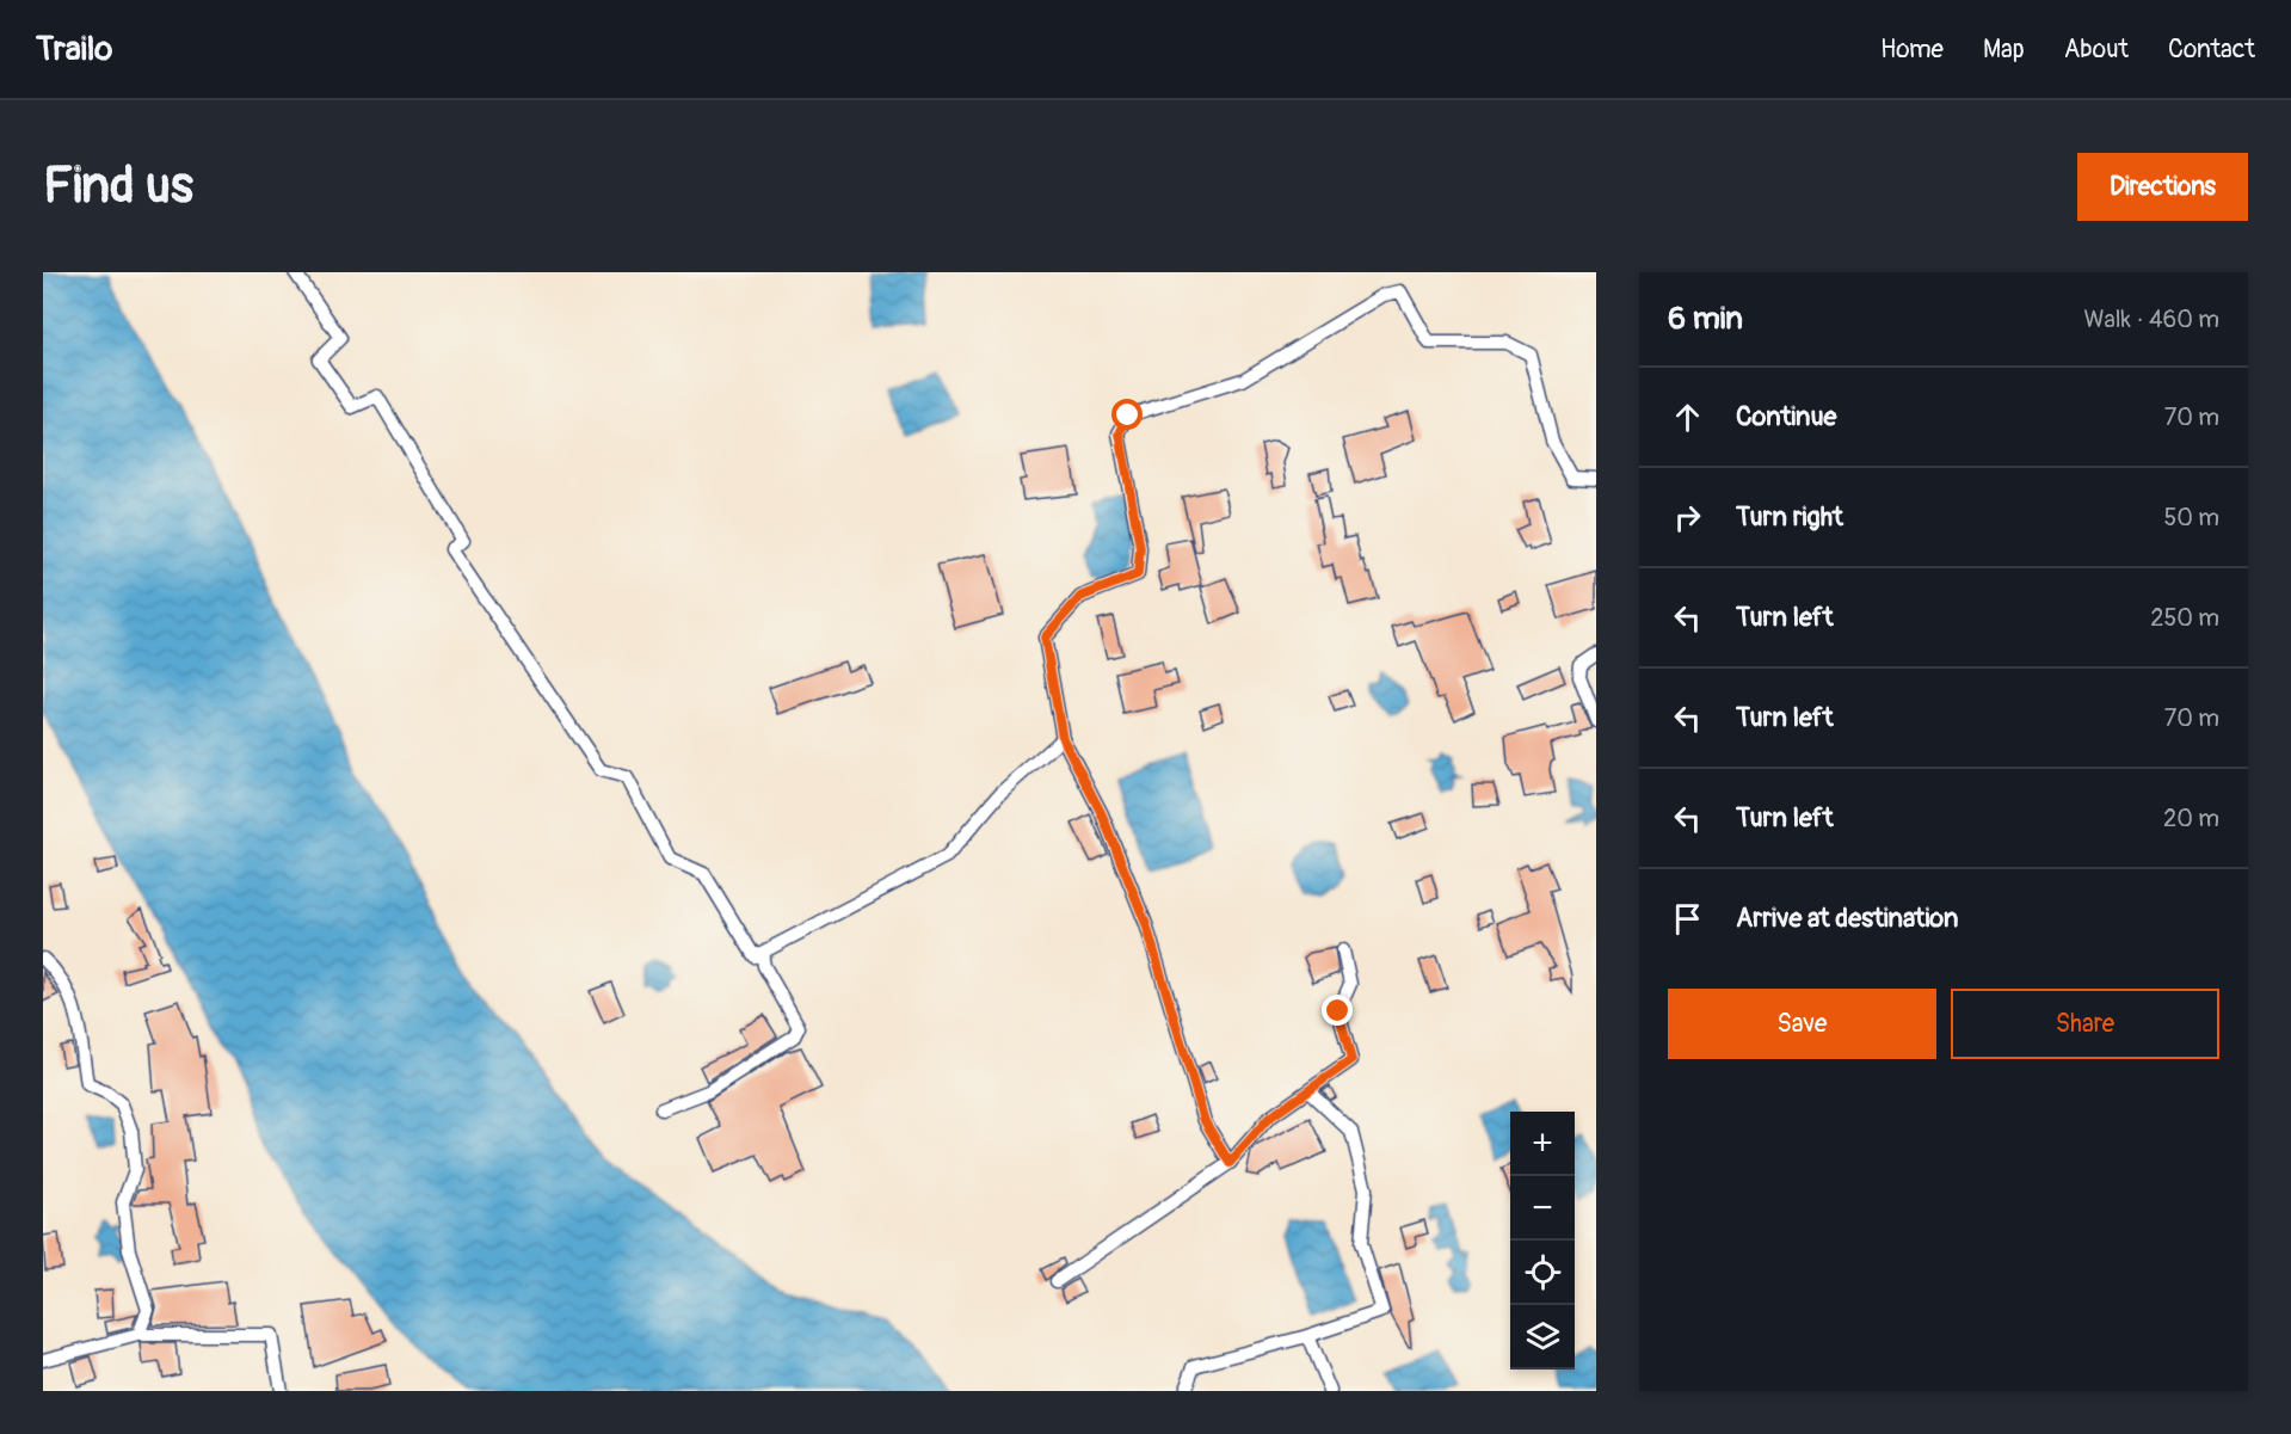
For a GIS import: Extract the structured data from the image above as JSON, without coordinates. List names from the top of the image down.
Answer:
{
  "page": {
    "header": "Trailo",
    "nav": [
      "Home",
      "Map",
      "About",
      "Contact"
    ],
    "buttons": [
      "Directions",
      ["Save", "Share"]
    ],
    "title": "Find us",
    "heading": ["6 min", "Walk · 460 m"],
    "list": [
      ["Continue", "70 m"],
      ["Turn right", "50 m"],
      ["Turn left", "250 m"],
      ["Turn left", "70 m"],
      ["Turn left", "20 m"],
      "Arrive at destination"
    ],
    "map_buttons": ["+", "−"]
  }
}
